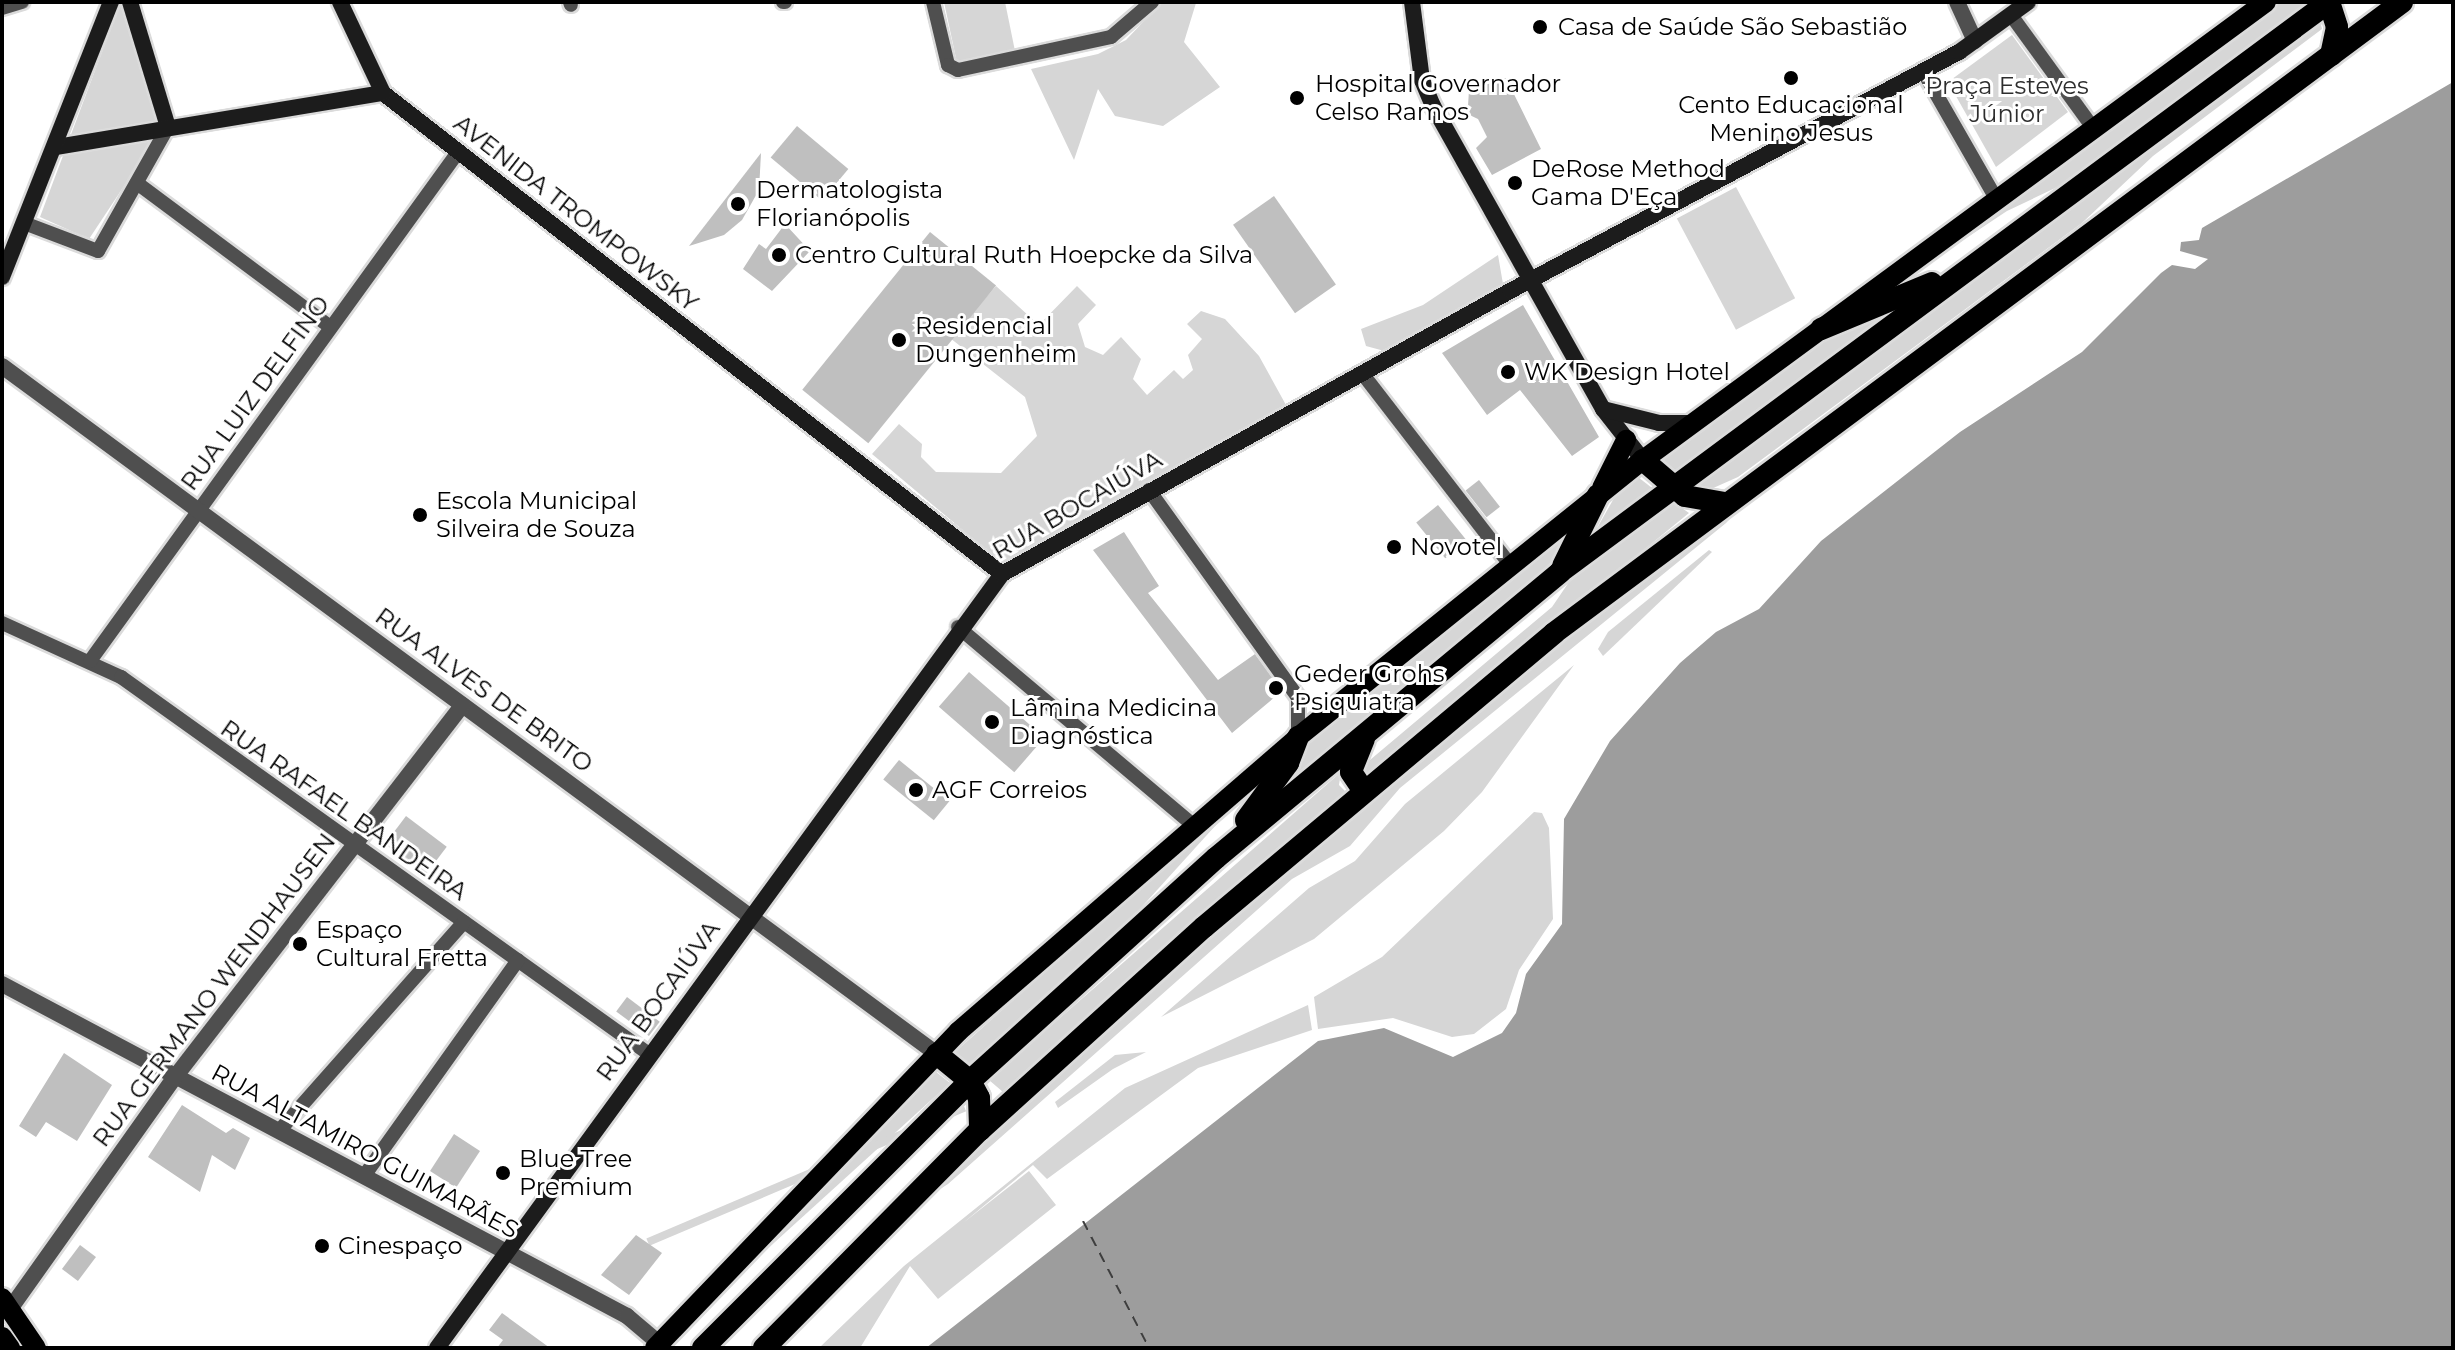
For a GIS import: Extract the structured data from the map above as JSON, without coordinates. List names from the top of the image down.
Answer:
{
  "streets": {
    "main road": ["AVENIDA TROMPOWSKY", "RUA BOCAIÚVA"],
    "street": [
      "RUA LUIZ DELFINO",
      "RUA ALVES DE BRITO",
      "RUA RAFAEL BANDEIRA",
      "RUA GERMANO WENDHAUSEN",
      "RUA ALTAMIRO GUIMARÃES"
    ]
  },
  "crossings": [
    ["AVENIDA TROMPOWSKY", "RUA LUIZ DELFINO"],
    ["AVENIDA TROMPOWSKY", "RUA BOCAIÚVA"],
    ["RUA LUIZ DELFINO", "RUA ALVES DE BRITO"],
    ["RUA LUIZ DELFINO", "RUA RAFAEL BANDEIRA"],
    ["RUA BOCAIÚVA", "RUA ALVES DE BRITO"],
    ["RUA BOCAIÚVA", "RUA RAFAEL BANDEIRA"],
    ["RUA BOCAIÚVA", "RUA ALTAMIRO GUIMARÃES"],
    ["RUA ALVES DE BRITO", "RUA GERMANO WENDHAUSEN"],
    ["RUA RAFAEL BANDEIRA", "RUA GERMANO WENDHAUSEN"],
    ["RUA GERMANO WENDHAUSEN", "RUA ALTAMIRO GUIMARÃES"]
  ],
  "parks": ["Praça Esteves Júnior"],
  "places": [
    "Casa de Saúde São Sebastião",
    "Cento Educacional Menino Jesus",
    "Hospital Governador Celso Ramos",
    "DeRose Method Gama D'Eça",
    "Dermatologista Florianópolis",
    "Centro Cultural Ruth Hoepcke da Silva",
    "Residencial Dungenheim",
    "WK Design Hotel",
    "Escola Municipal Silveira de Souza",
    "Novotel",
    "Geder Grohs Psiquiatra",
    "Lâmina Medicina Diagnóstica",
    "AGF Correios",
    "Espaço Cultural Fretta",
    "Blue Tree Premium",
    "Cinespaço"
  ]
}
